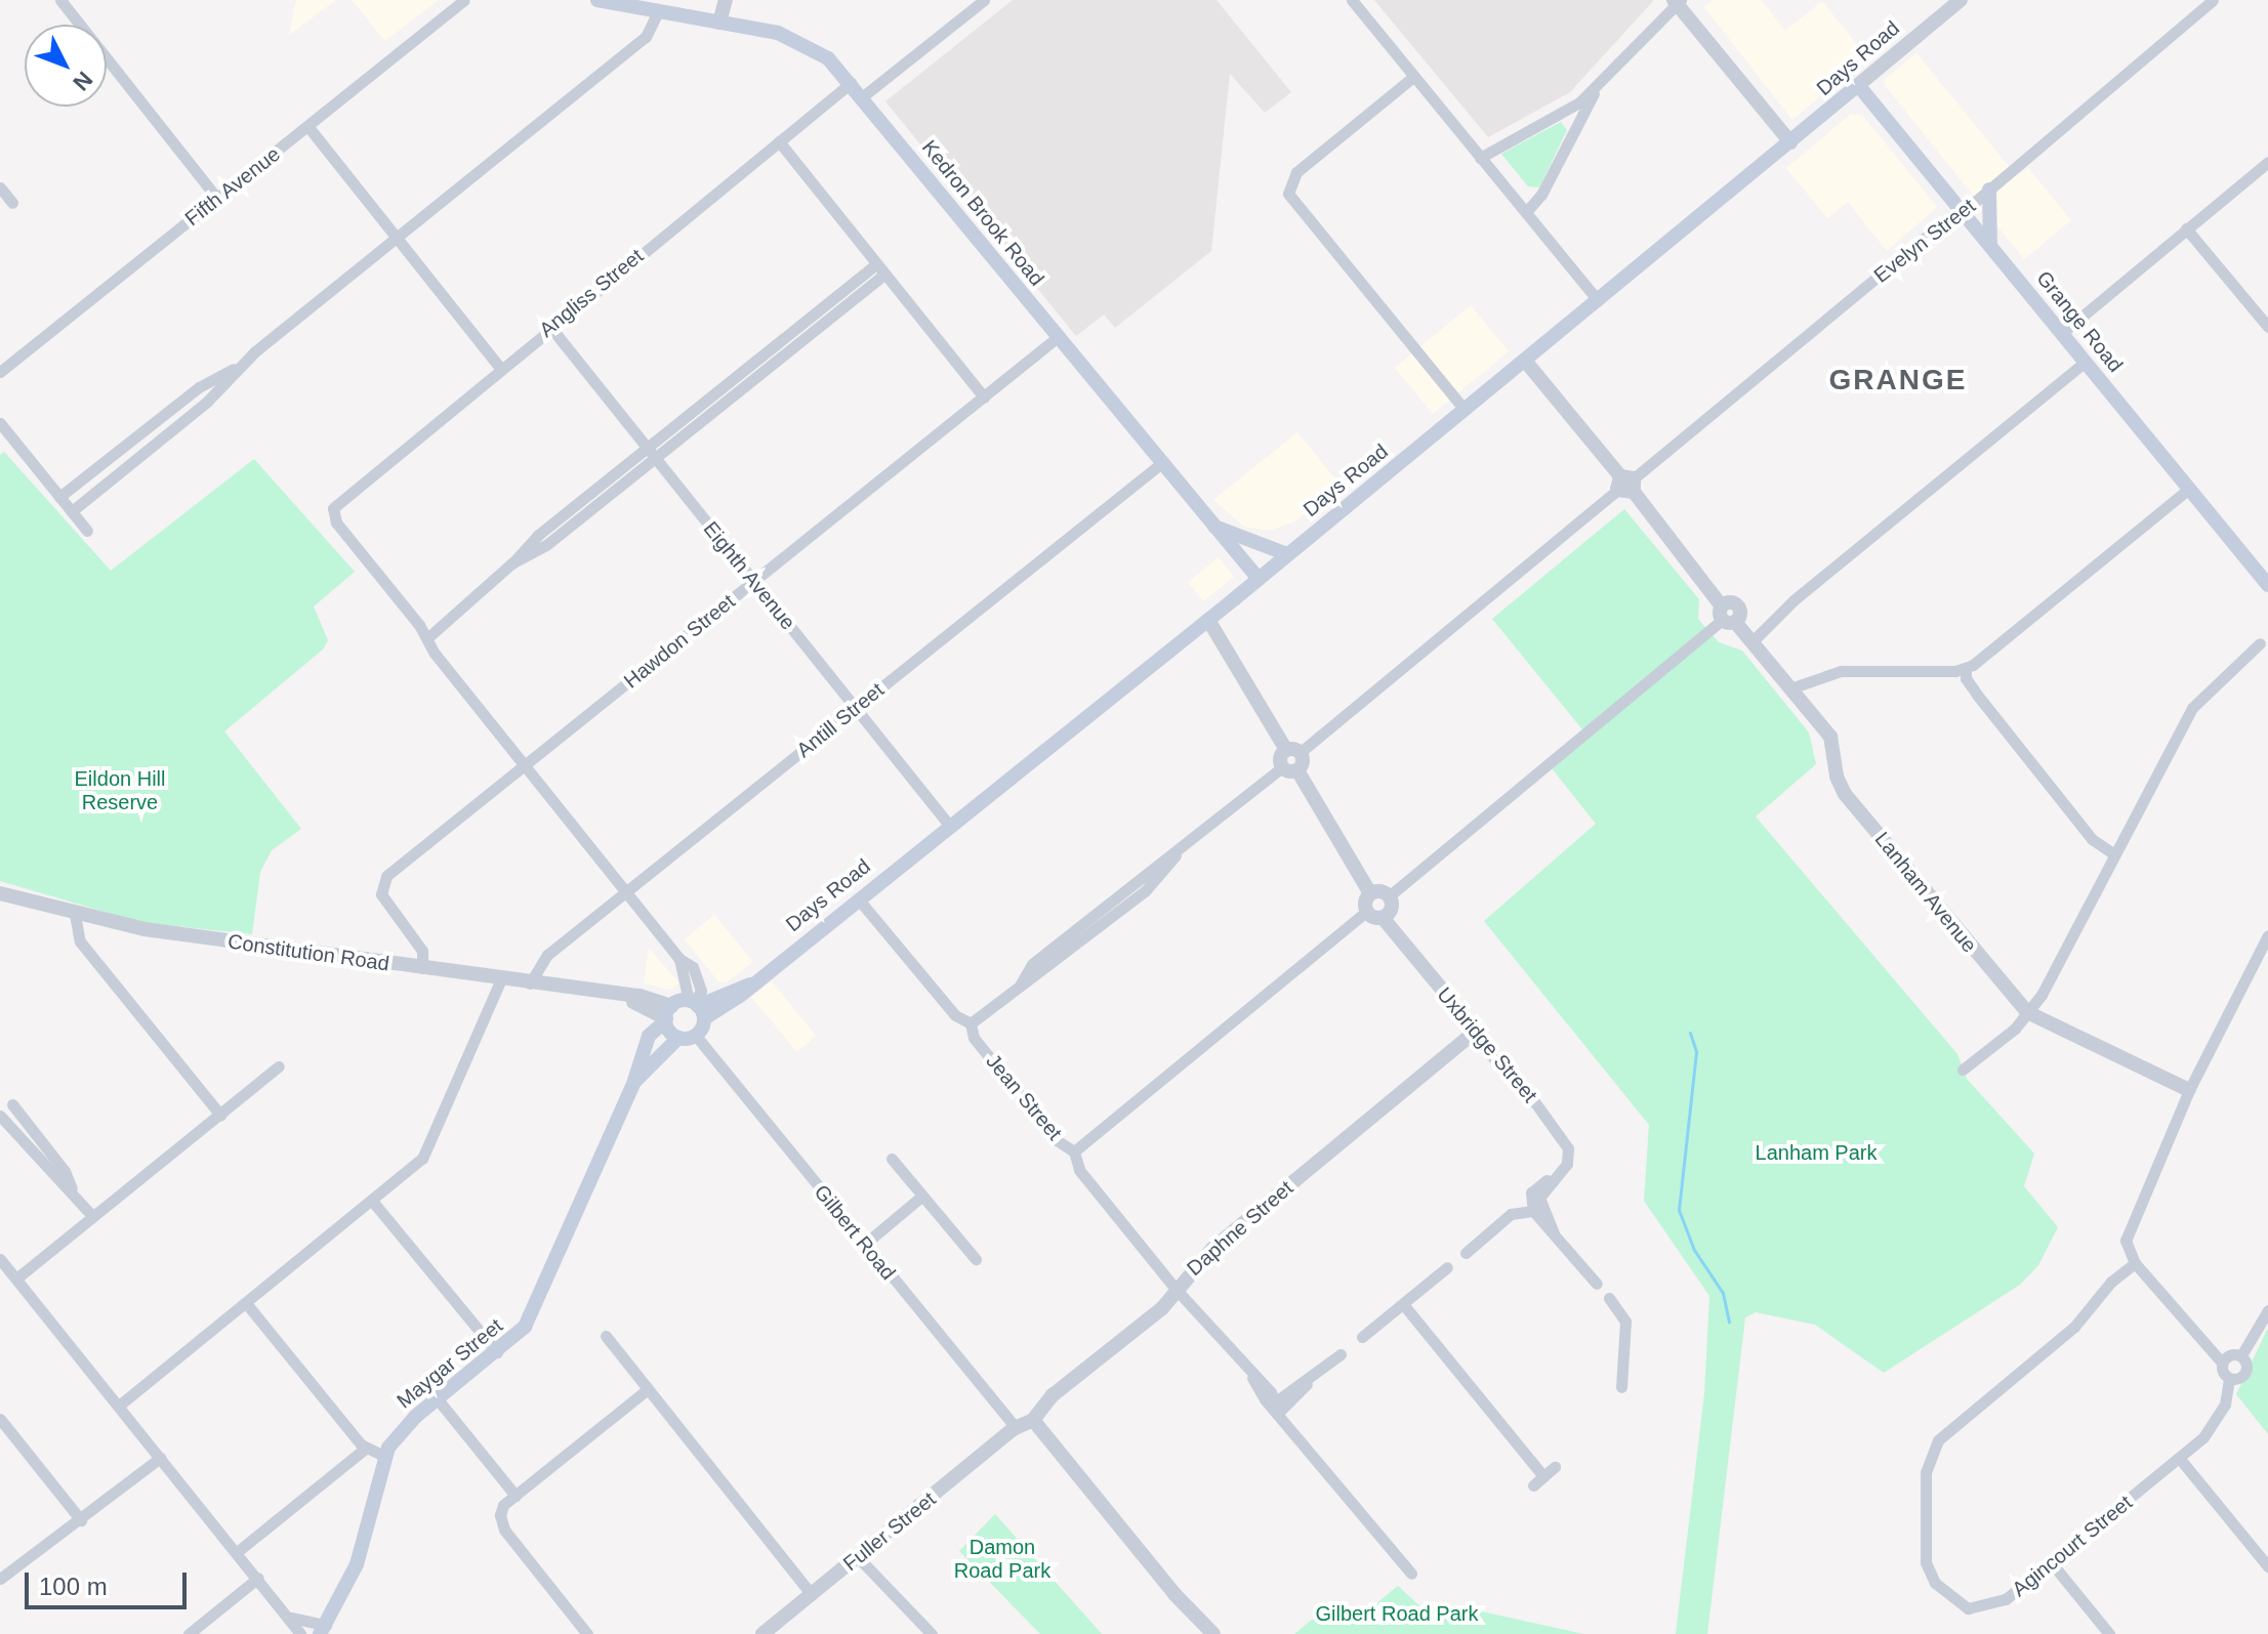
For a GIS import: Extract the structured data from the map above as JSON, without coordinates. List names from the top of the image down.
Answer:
{
  "streets": {
    "main road": [
      "Days Road",
      "Kedron Brook Road",
      "Grange Road",
      "Maygar Street"
    ],
    "street": [
      "Fifth Avenue",
      "Evelyn Street",
      "Angliss Street",
      "Eighth Avenue",
      "Hawdon Street",
      "Antill Street",
      "Lanham Avenue",
      "Constitution Road",
      "Uxbridge Street",
      "Jean Street",
      "Daphne Street",
      "Gilbert Road",
      "Fuller Street",
      "Agincourt Street"
    ]
  },
  "crossings": [
    ["Days Road", "Kedron Brook Road"],
    ["Days Road", "Grange Road"],
    ["Days Road", "Eighth Avenue"],
    ["Days Road", "Lanham Avenue"],
    ["Days Road", "Constitution Road"],
    ["Days Road", "Jean Street"],
    ["Days Road", "Maygar Street"],
    ["Kedron Brook Road", "Angliss Street"],
    ["Kedron Brook Road", "Hawdon Street"],
    ["Kedron Brook Road", "Antill Street"],
    ["Evelyn Street", "Grange Road"],
    ["Evelyn Street", "Lanham Avenue"],
    ["Angliss Street", "Eighth Avenue"],
    ["Eighth Avenue", "Hawdon Street"],
    ["Eighth Avenue", "Antill Street"],
    ["Hawdon Street", "Constitution Road"],
    ["Antill Street", "Constitution Road"],
    ["Constitution Road", "Maygar Street"],
    ["Uxbridge Street", "Daphne Street"],
    ["Jean Street", "Daphne Street"],
    ["Daphne Street", "Gilbert Road"],
    ["Daphne Street", "Fuller Street"],
    ["Gilbert Road", "Fuller Street"]
  ],
  "districts": ["GRANGE"],
  "parks": [
    "Eildon Hill Reserve",
    "Lanham Park",
    "Damon Road Park",
    "Gilbert Road Park"
  ],
  "scale_bar": "100 m",
  "north": "bottom right"
}
